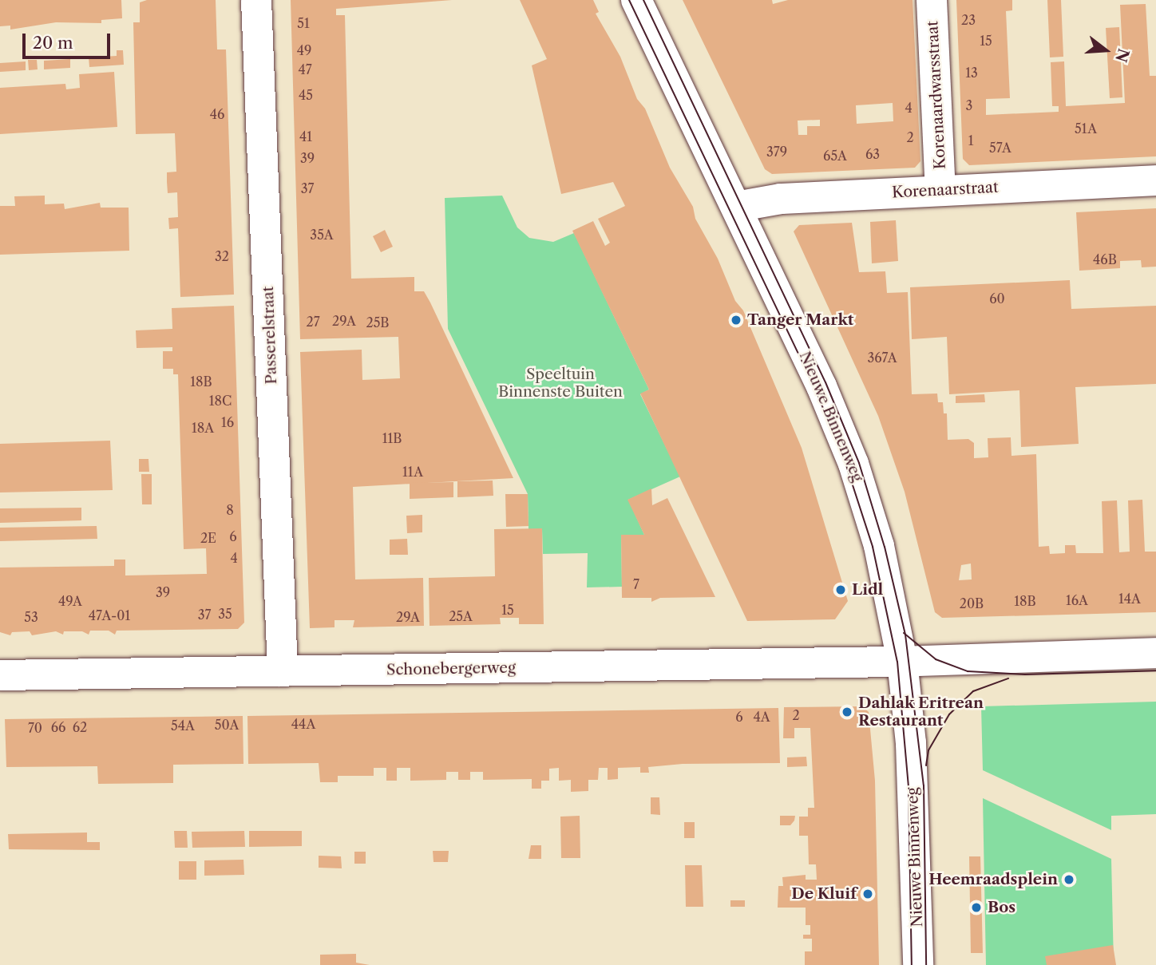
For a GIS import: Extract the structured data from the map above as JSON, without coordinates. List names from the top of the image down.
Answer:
{
  "streets": {
    "street": [
      "Korenaardwarsstraat",
      "Korenaarstraat",
      "Passerelstraat",
      "Nieuwe Binnenweg",
      "Schonebergerweg"
    ]
  },
  "crossings": [
    ["Korenaardwarsstraat", "Korenaarstraat"],
    ["Korenaarstraat", "Nieuwe Binnenweg"],
    ["Passerelstraat", "Schonebergerweg"],
    ["Nieuwe Binnenweg", "Schonebergerweg"]
  ],
  "parks": ["Speeltuin Binnenste Buiten"],
  "places": [
    "Tanger Markt",
    "Lidl",
    "Dahlak Eritrean Restaurant",
    "Heemraadsplein",
    "De Kluif",
    "Bos"
  ],
  "house_numbers": [
    "23",
    "51",
    "15",
    "49",
    "47",
    "13",
    "45",
    "3",
    "4",
    "46",
    "51A",
    "41",
    "2",
    "1",
    "57A",
    "379",
    "63",
    "65A",
    "39",
    "37",
    "35A",
    "32",
    "46B",
    "60",
    "29A",
    "27",
    "25B",
    "367A",
    "18B",
    "18C",
    "16",
    "18A",
    "11B",
    "11A",
    "8",
    "6",
    "2E",
    "4",
    "7",
    "39",
    "14A",
    "16A",
    "49A",
    "18B",
    "20B",
    "15",
    "35",
    "37",
    "47A-01",
    "25A",
    "53",
    "29A",
    "2",
    "6",
    "4A",
    "44A",
    "50A",
    "54A",
    "66",
    "62",
    "70"
  ],
  "scale_bar": "20 m",
  "north": "right"
}
